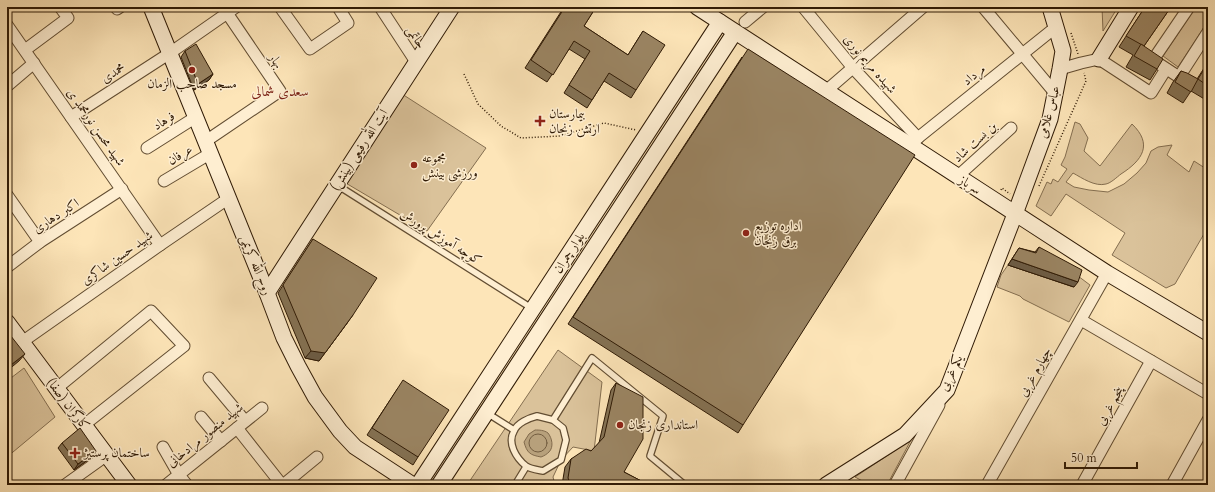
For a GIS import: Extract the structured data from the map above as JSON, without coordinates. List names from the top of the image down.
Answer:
{
  "streets": {
    "main road": [
      "عباس غلامی",
      "آیت الله رفیعی (بینش)",
      "سرباز",
      "بلوار چمران",
      "روح الله کریمی",
      "یکم غربی",
      "کارگران (صفا)"
    ],
    "street": [
      "حاتمی",
      "بهار",
      "شهیده مریم نوری",
      "محمدی",
      "مرداد",
      "فرهاد",
      "شهید محسن نورمحمد ی",
      "بن بست شاد",
      "عرفان",
      "اکبر دهاری",
      "شهید حسین شاکری",
      "چهارم غربی",
      "پنجم غربی",
      "شهید منصور مرادخانی"
    ],
    "lane": ["کوچه آموزش پرورش"]
  },
  "crossings": [
    ["حاتمی", "آیت الله رفیعی (بینش)"],
    ["بهار", "محمدی"],
    ["بهار", "عرفان"],
    ["بهار", "روح الله کریمی"],
    ["شهیده مریم نوری", "مرداد"],
    ["شهیده مریم نوری", "سرباز"],
    ["محمدی", "شهید محسن نورمحمد ی"],
    ["محمدی", "روح الله کریمی"],
    ["مرداد", "عباس غلامی"],
    ["مرداد", "سرباز"],
    ["عباس غلامی", "سرباز"],
    ["عباس غلامی", "یکم غربی"],
    ["فرهاد", "روح الله کریمی"],
    ["شهید محسن نورمحمد ی", "اکبر دهاری"],
    ["شهید محسن نورمحمد ی", "شهید حسین شاکری"],
    ["بن بست شاد", "سرباز"],
    ["آیت الله رفیعی (بینش)", "کوچه آموزش پرورش"],
    ["آیت الله رفیعی (بینش)", "روح الله کریمی"],
    ["عرفان", "روح الله کریمی"],
    ["سرباز", "بلوار چمران"],
    ["سرباز", "چهارم غربی"],
    ["سرباز", "یکم غربی"],
    ["کوچه آموزش پرورش", "بلوار چمران"],
    ["شهید حسین شاکری", "روح الله کریمی"],
    ["شهید حسین شاکری", "کارگران (صفا)"]
  ],
  "districts": ["سعدی شمالی"],
  "places": {
    "other": [
      "مسجد صاحب الزمان",
      "مجموعه ورزشی بینش",
      "اداره توزیع برق زنجان",
      "استانداری زنجان"
    ],
    "health": ["بیمارستان ارتش زنجان", "ساختمان پرستیژ"]
  },
  "scale_bar": "50 m"
}
